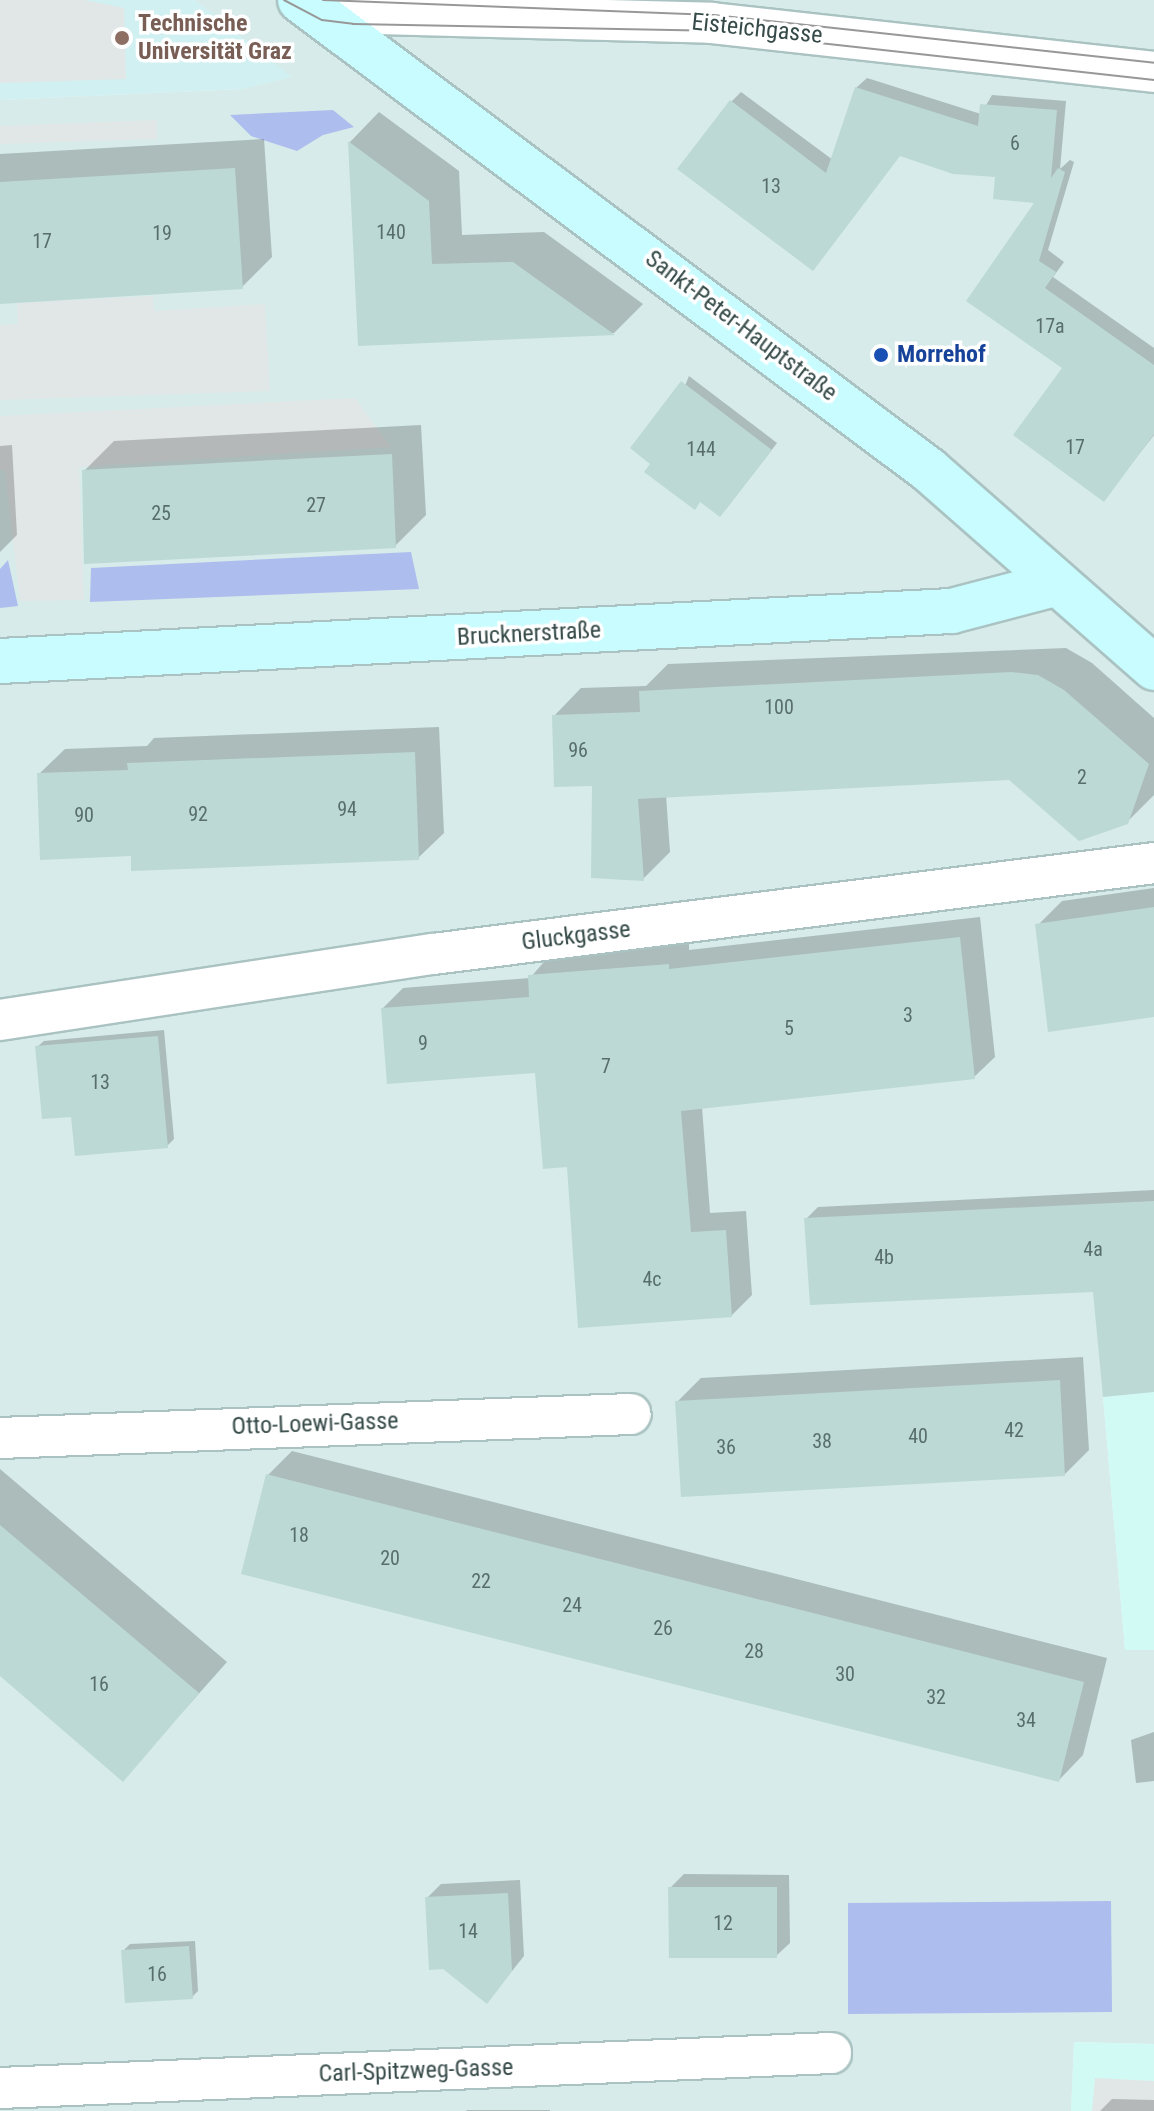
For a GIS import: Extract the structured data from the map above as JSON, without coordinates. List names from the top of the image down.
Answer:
{
  "streets": {
    "main road": ["Sankt-Peter-Hauptstraße", "Brucknerstraße"],
    "street": [
      "Eisteichgasse",
      "Gluckgasse",
      "Otto-Loewi-Gasse",
      "Carl-Spitzweg-Gasse"
    ]
  },
  "crossings": [
    ["Eisteichgasse", "Sankt-Peter-Hauptstraße"],
    ["Sankt-Peter-Hauptstraße", "Brucknerstraße"]
  ],
  "places": ["Technische Universität Graz", "Morrehof"],
  "house_numbers": [
    "6",
    "13",
    "140",
    "19",
    "17",
    "17a",
    "17",
    "144",
    "27",
    "25",
    "100",
    "96",
    "2",
    "94",
    "92",
    "90",
    "3",
    "5",
    "9",
    "7",
    "13",
    "4a",
    "4b",
    "4c",
    "42",
    "40",
    "38",
    "36",
    "18",
    "20",
    "22",
    "24",
    "26",
    "28",
    "30",
    "16",
    "32",
    "34",
    "12",
    "14",
    "16"
  ]
}
